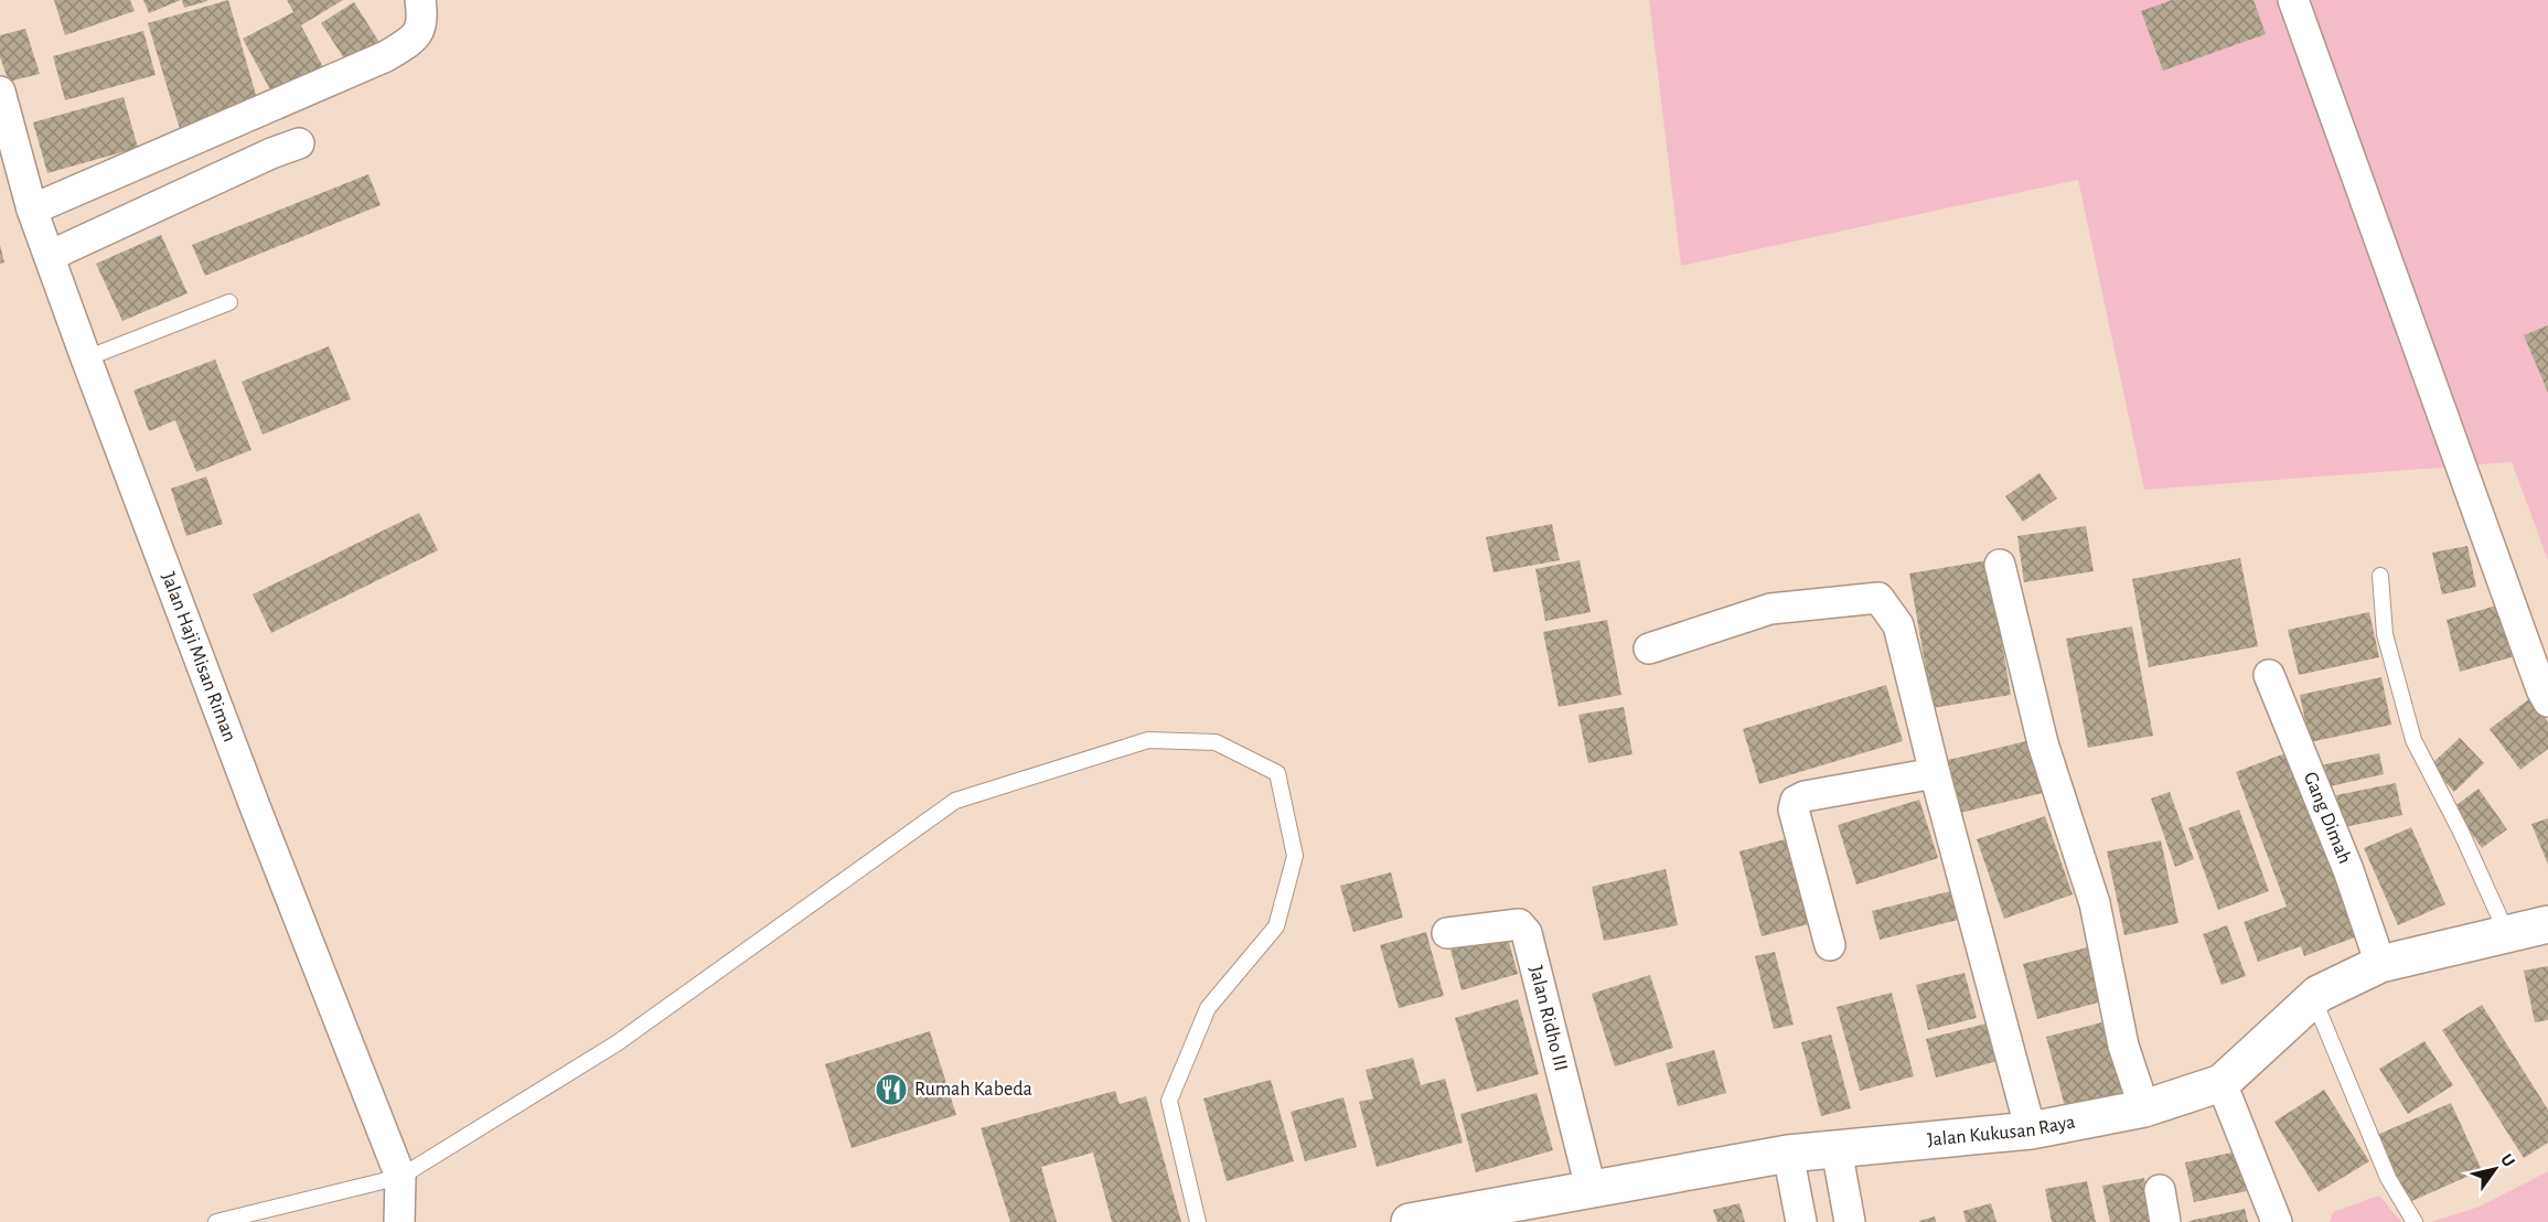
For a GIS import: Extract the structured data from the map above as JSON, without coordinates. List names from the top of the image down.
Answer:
{
  "streets": {
    "street": [
      "Jalan Haji Misan Riman",
      "Gang Dimah",
      "Jalan Ridho III",
      "Jalan Kukusan Raya"
    ]
  },
  "crossings": [
    ["Gang Dimah", "Jalan Kukusan Raya"],
    ["Jalan Ridho III", "Jalan Kukusan Raya"]
  ],
  "places": {
    "restaurant": ["Rumah Kabeda"]
  },
  "north": "top right"
}
